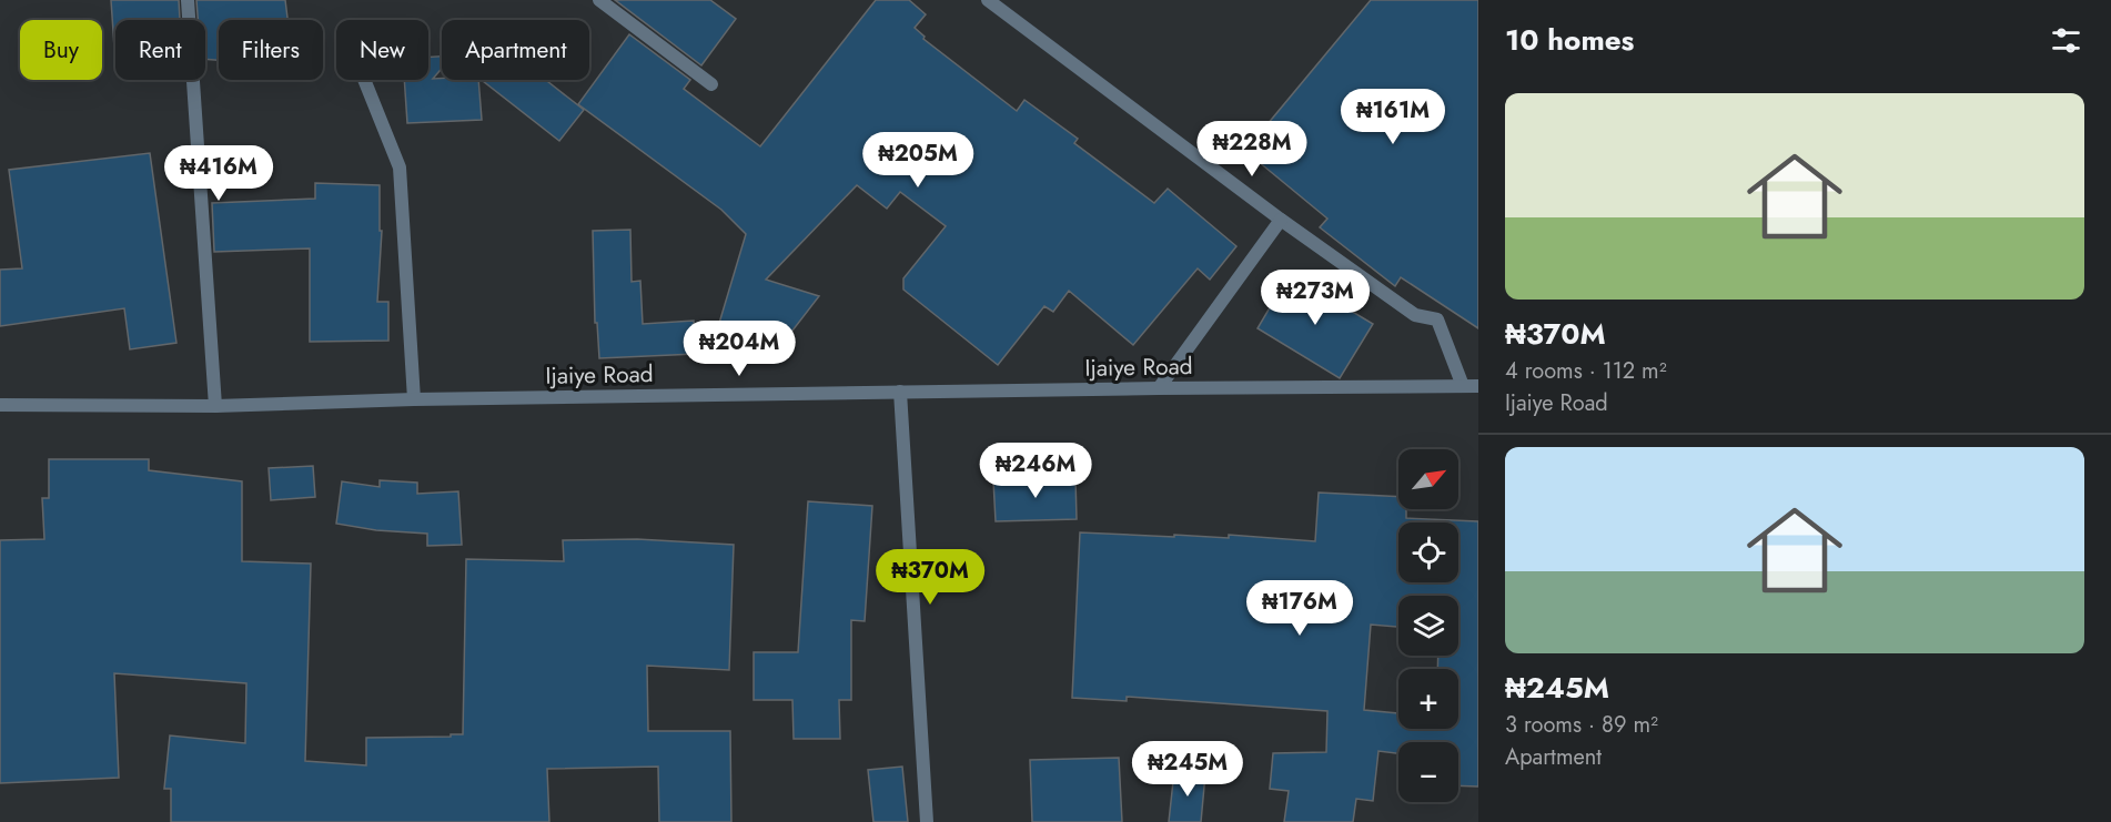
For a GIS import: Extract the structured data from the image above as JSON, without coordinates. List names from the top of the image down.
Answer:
{
  "streets": {
    "street": ["Ijaiye Road"]
  },
  "north": "top right",
  "page": {
    "heading": "10 homes",
    "chip": [
      "Buy",
      "Rent",
      "Filters",
      "New",
      "Apartment"
    ],
    "list": [
      {
        "name": "₦370M",
        "note": "4 rooms · 112 m² · Ijaiye Road"
      },
      {
        "name": "₦245M",
        "note": "3 rooms · 89 m² · Apartment"
      }
    ],
    "price": [
      "₦161M",
      "₦228M",
      "₦205M",
      "₦416M",
      "₦273M",
      "₦204M",
      "₦246M",
      "₦370M",
      "₦176M",
      "₦245M"
    ],
    "map_buttons": ["+", "−"]
  }
}
